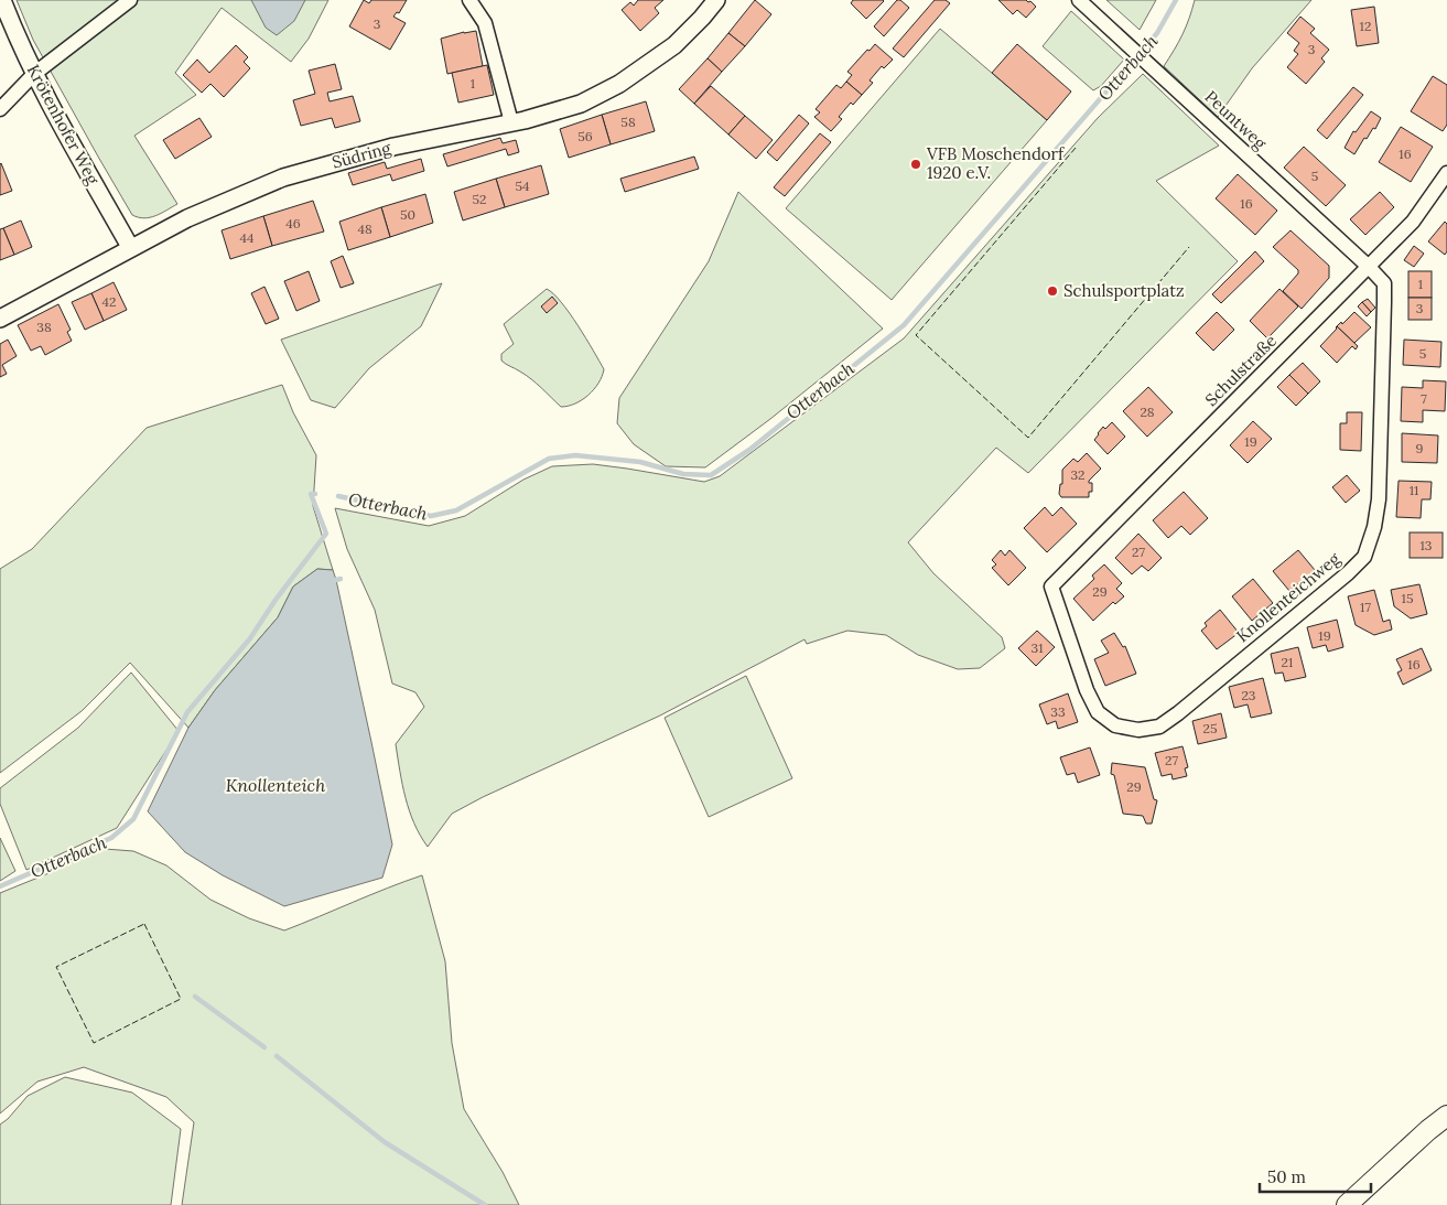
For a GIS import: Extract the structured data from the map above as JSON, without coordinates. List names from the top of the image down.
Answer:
{
  "streets": {
    "street": [
      "Peuntweg",
      "Krötenhofer Weg",
      "Südring",
      "Schulstraße",
      "Knollenteichweg"
    ]
  },
  "crossings": [
    ["Peuntweg", "Schulstraße"],
    ["Peuntweg", "Knollenteichweg"],
    ["Krötenhofer Weg", "Südring"],
    ["Schulstraße", "Knollenteichweg"]
  ],
  "water": ["Otterbach", "Knollenteich"],
  "places": ["VFB Moschendorf 1920 e.V.", "Schulsportplatz"],
  "house_numbers": [
    "3",
    "12",
    "3",
    "1",
    "58",
    "56",
    "16",
    "5",
    "54",
    "52",
    "16",
    "50",
    "46",
    "48",
    "44",
    "1",
    "42",
    "3",
    "38",
    "5",
    "7",
    "28",
    "19",
    "9",
    "32",
    "11",
    "13",
    "27",
    "29",
    "15",
    "17",
    "19",
    "31",
    "21",
    "16",
    "23",
    "33",
    "25",
    "27",
    "29"
  ],
  "scale_bar": "50 m"
}
